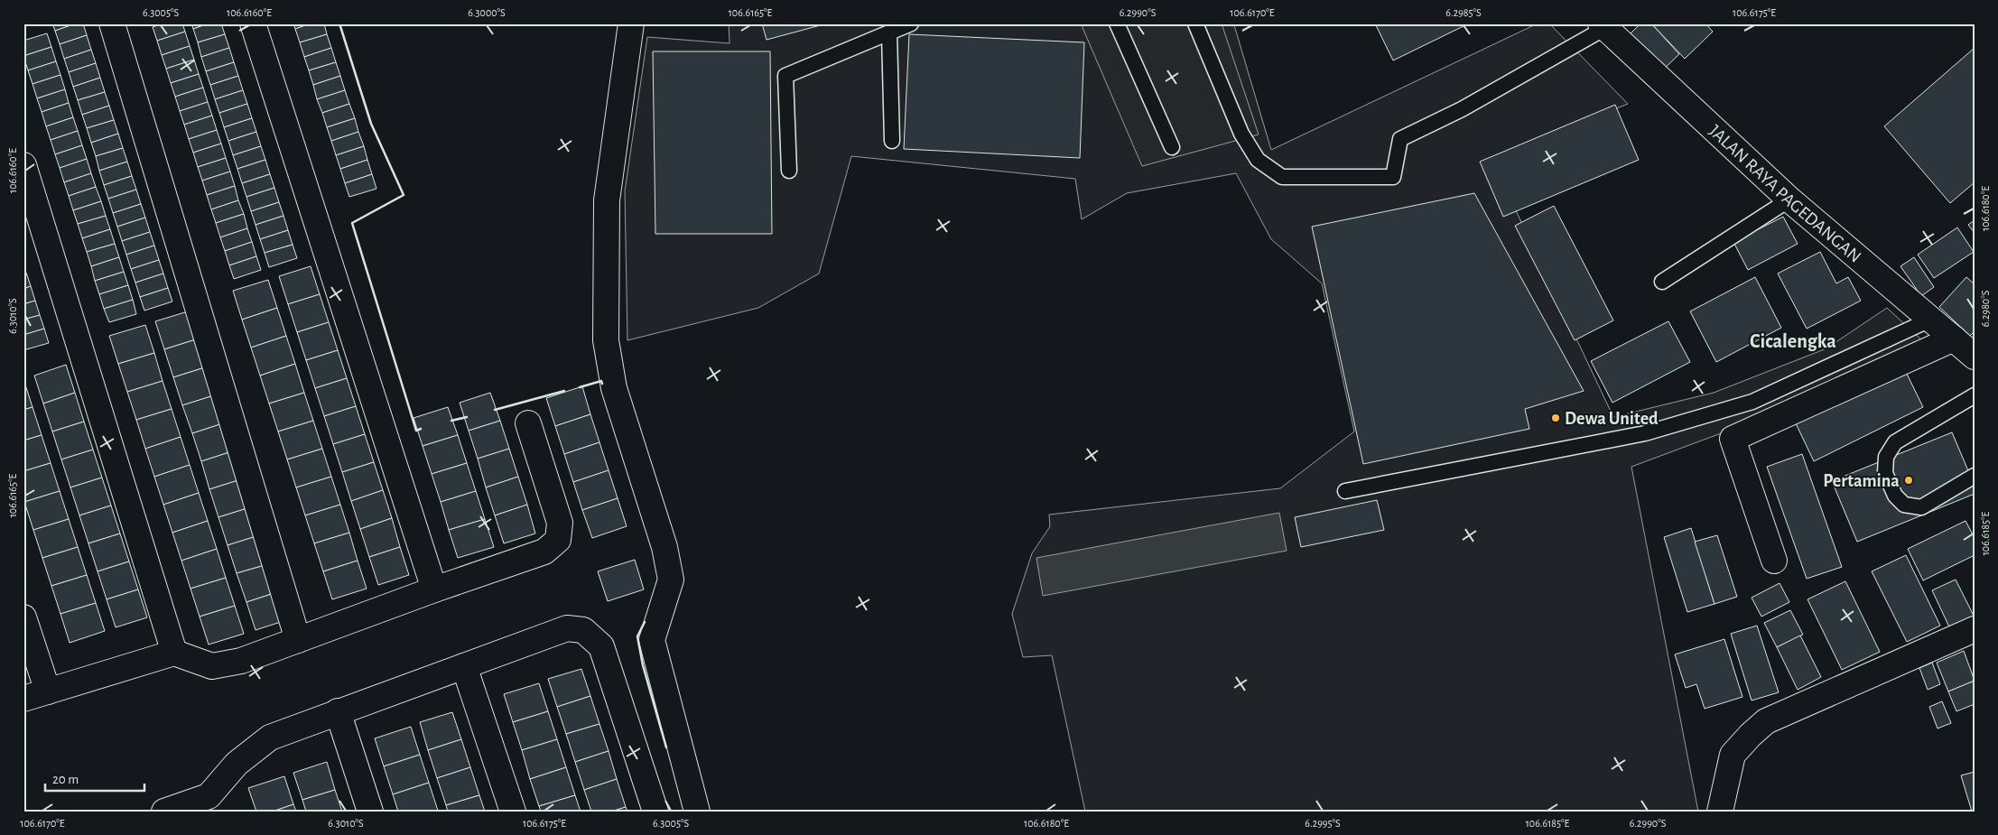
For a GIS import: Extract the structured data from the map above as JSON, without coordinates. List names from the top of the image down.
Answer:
{
  "streets": {
    "street": ["JALAN RAYA PAGEDANGAN"]
  },
  "districts": ["Cicalengka"],
  "places": ["Dewa United", "Pertamina"],
  "scale_bar": "20 m",
  "coordinates": [
    "6.3005°S",
    "106.6160°E",
    "6.3000°S",
    "106.6165°E",
    "6.2990°S",
    "106.6170°E",
    "6.2985°S",
    "106.6175°E",
    "106.6180°E",
    "6.2980°S",
    "6.3010°S",
    "106.6185°E",
    "6.2995°S"
  ]
}
